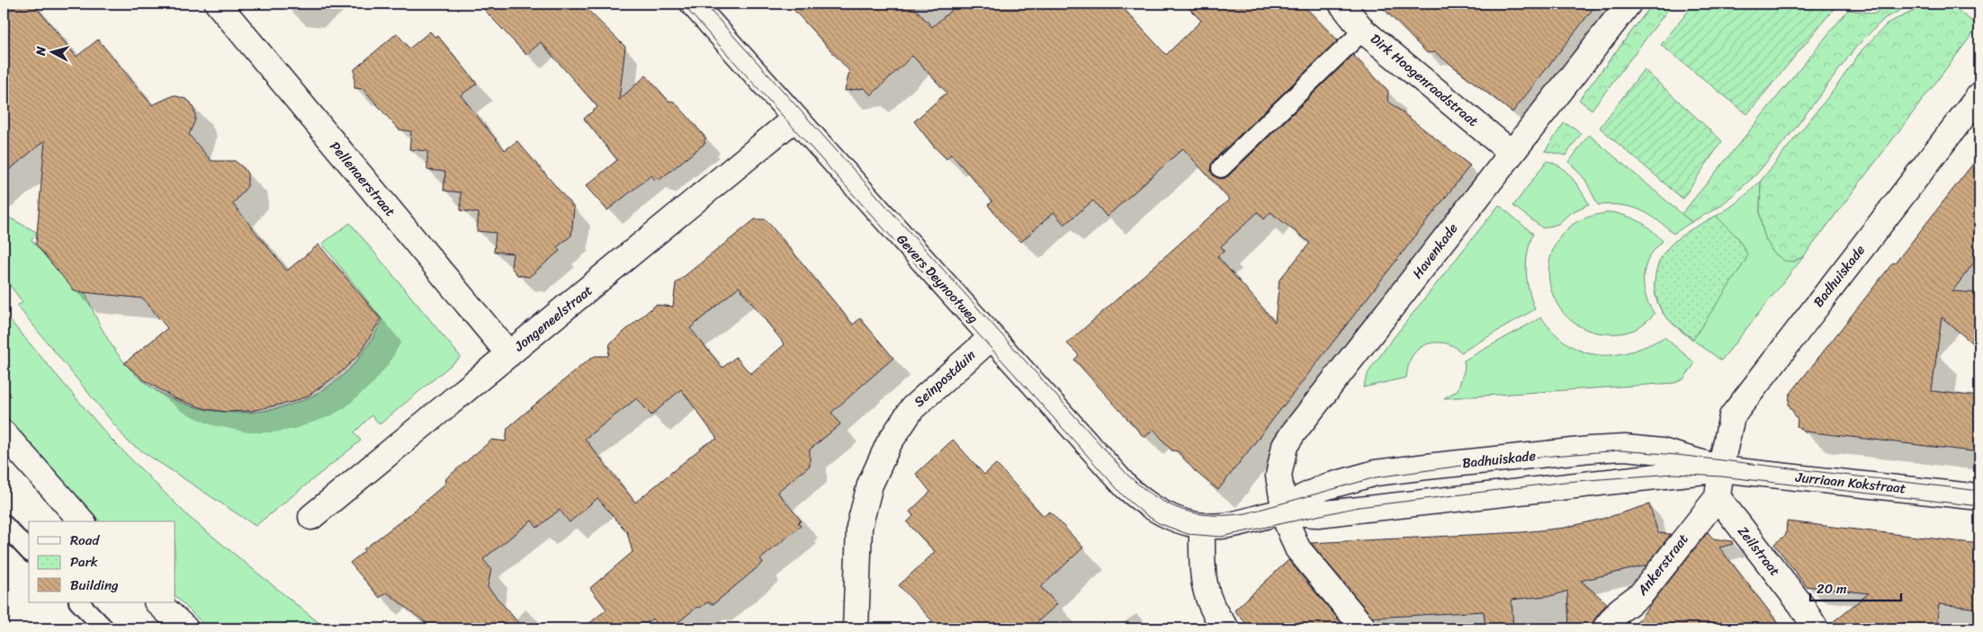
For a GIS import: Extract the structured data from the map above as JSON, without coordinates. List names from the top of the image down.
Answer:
{
  "streets": {
    "street": [
      "Dirk Hoogenraadstraat",
      "Pellenaerstraat",
      "Havenkade",
      "Badhuiskade",
      "Gevers Deynootweg",
      "Jongeneelstraat",
      "Seinpostduin",
      "Jurriaan Kokstraat",
      "Zeilstraat",
      "Ankerstraat"
    ]
  },
  "crossings": [
    ["Dirk Hoogenraadstraat", "Havenkade"],
    ["Pellenaerstraat", "Jongeneelstraat"],
    ["Havenkade", "Badhuiskade"],
    ["Badhuiskade", "Gevers Deynootweg"],
    ["Badhuiskade", "Jurriaan Kokstraat"],
    ["Gevers Deynootweg", "Jongeneelstraat"],
    ["Gevers Deynootweg", "Seinpostduin"],
    ["Zeilstraat", "Ankerstraat"]
  ],
  "legend": ["Road", "Park", "Building"],
  "scale_bar": "20 m",
  "north": "left"
}
